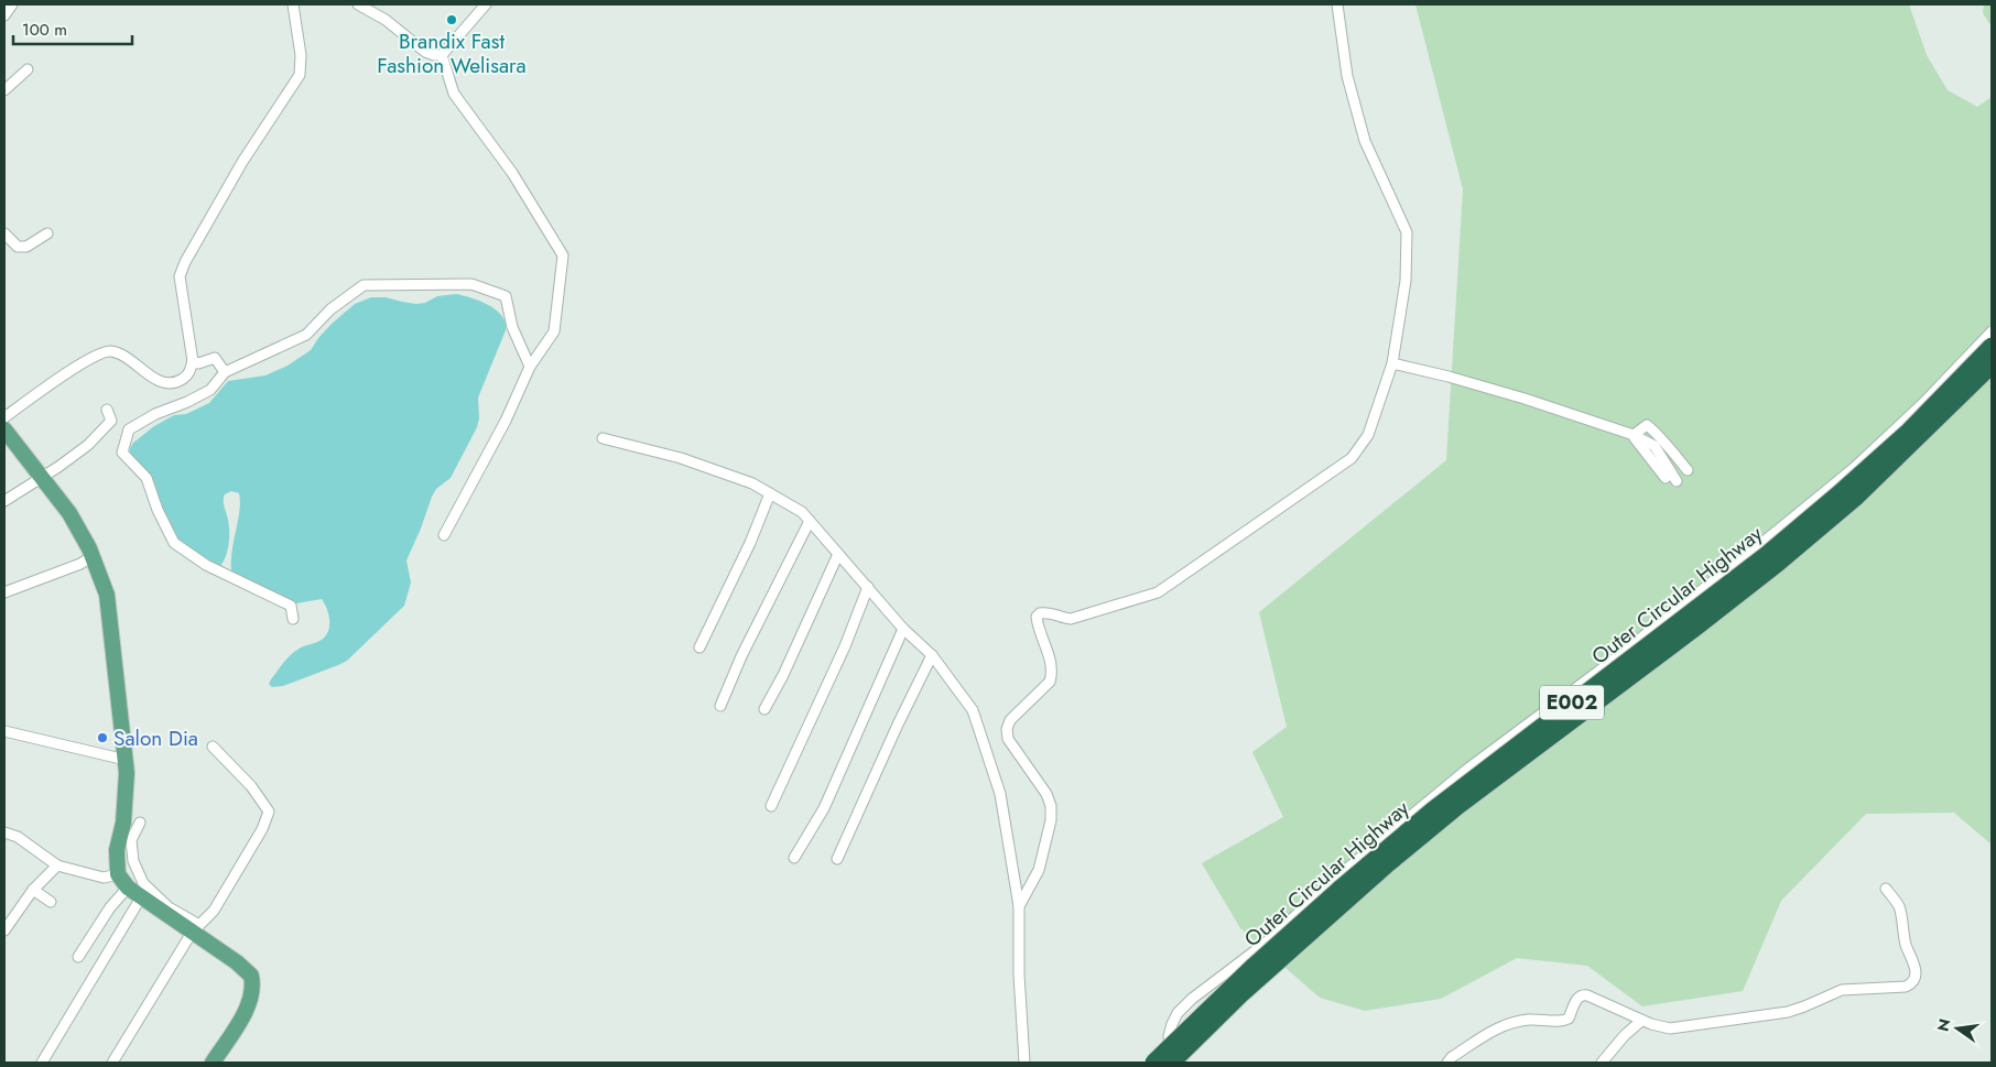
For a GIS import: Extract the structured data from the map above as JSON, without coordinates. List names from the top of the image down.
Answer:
{
  "streets": {
    "highway": ["Outer Circular Highway", "E002"]
  },
  "places": ["Brandix Fast Fashion Welisara", "Salon Dia"],
  "scale_bar": "100 m",
  "north": "left"
}
